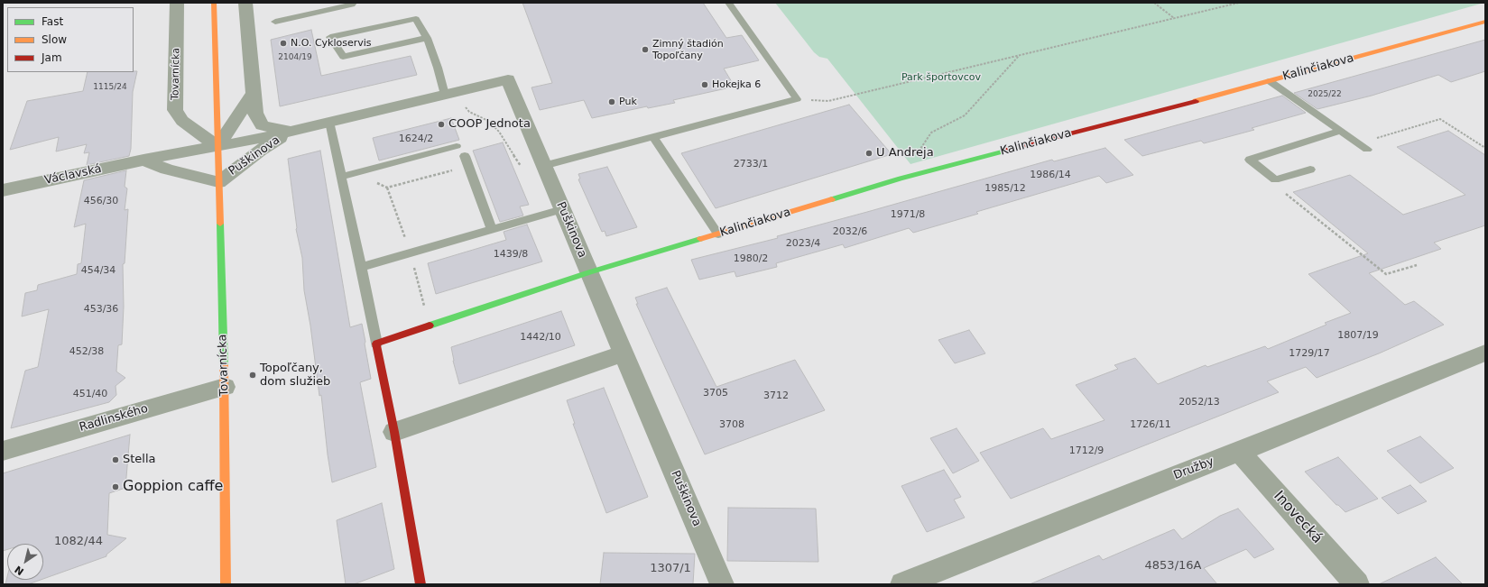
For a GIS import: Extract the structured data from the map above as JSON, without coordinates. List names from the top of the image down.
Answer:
{
  "streets": {
    "street": [
      "Kalinčiakova",
      "Tovarnícka",
      "Puškinova",
      "Václavská",
      "Radlinského",
      "Družby",
      "Inovecká"
    ]
  },
  "crossings": [
    ["Kalinčiakova", "Puškinova"],
    ["Tovarnícka", "Puškinova"],
    ["Tovarnícka", "Václavská"],
    ["Tovarnícka", "Radlinského"],
    ["Puškinova", "Václavská"],
    ["Družby", "Inovecká"]
  ],
  "parks": ["Park športovcov"],
  "places": [
    "N.O. Cykloservis",
    "Zimný štadión Topoľčany",
    "Hokejka 6",
    "Puk",
    "COOP Jednota",
    "U Andreja",
    "Topoľčany, dom služieb",
    "Stella",
    "Goppion caffe"
  ],
  "house_numbers": [
    "2104/19",
    "1115/24",
    "2025/22",
    "1624/2",
    "2733/1",
    "1986/14",
    "1985/12",
    "456/30",
    "1971/8",
    "2032/6",
    "2023/4",
    "1439/8",
    "1980/2",
    "454/34",
    "453/36",
    "1807/19",
    "1442/10",
    "452/38",
    "1729/17",
    "3705",
    "451/40",
    "3712",
    "2052/13",
    "3708",
    "1726/11",
    "1712/9",
    "1082/44",
    "4853/16A",
    "1307/1"
  ],
  "legend": ["Fast", "Slow", "Jam"],
  "north": "bottom left"
}
